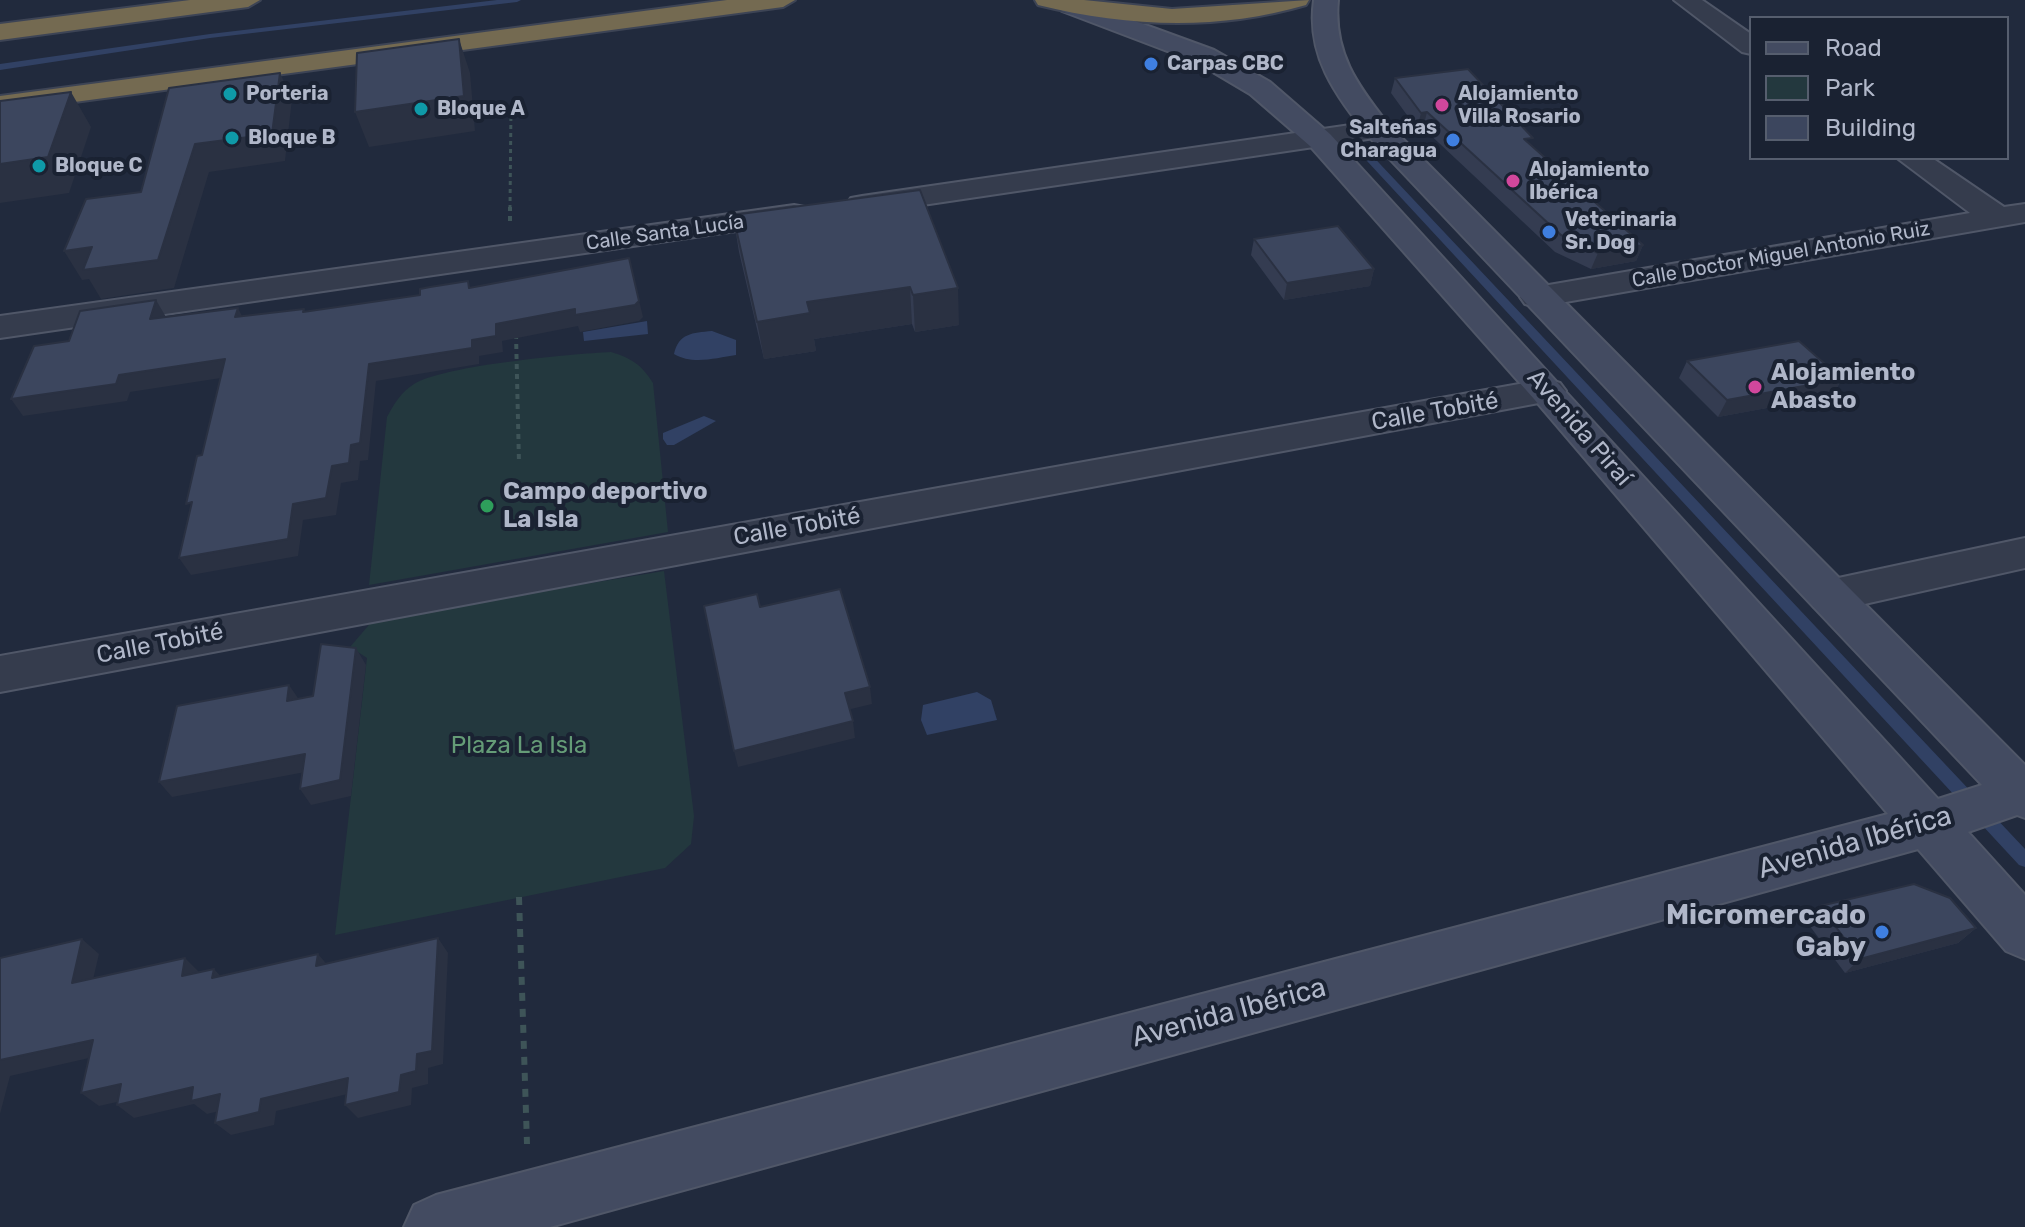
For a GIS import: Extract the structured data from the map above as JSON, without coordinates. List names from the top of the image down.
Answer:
{
  "streets": {
    "main road": ["Avenida Piraí", "Avenida Ibérica"],
    "street": ["Calle Santa Lucía", "Calle Doctor Miguel Antonio Ruiz", "Calle Tobité"]
  },
  "crossings": [
    ["Calle Santa Lucía", "Avenida Piraí"],
    ["Calle Tobité", "Avenida Piraí"],
    ["Avenida Piraí", "Avenida Ibérica"]
  ],
  "parks": ["Plaza La Isla"],
  "places": [
    "Carpas CBC",
    "Porteria",
    "Alojamiento Villa Rosario",
    "Bloque A",
    "Bloque B",
    "Salteñas Charagua",
    "Bloque C",
    "Alojamiento Ibérica",
    "Veterinaria Sr. Dog",
    "Alojamiento Abasto",
    "Campo deportivo La Isla",
    "Micromercado Gaby"
  ],
  "legend": ["Road", "Park", "Building"]
}
